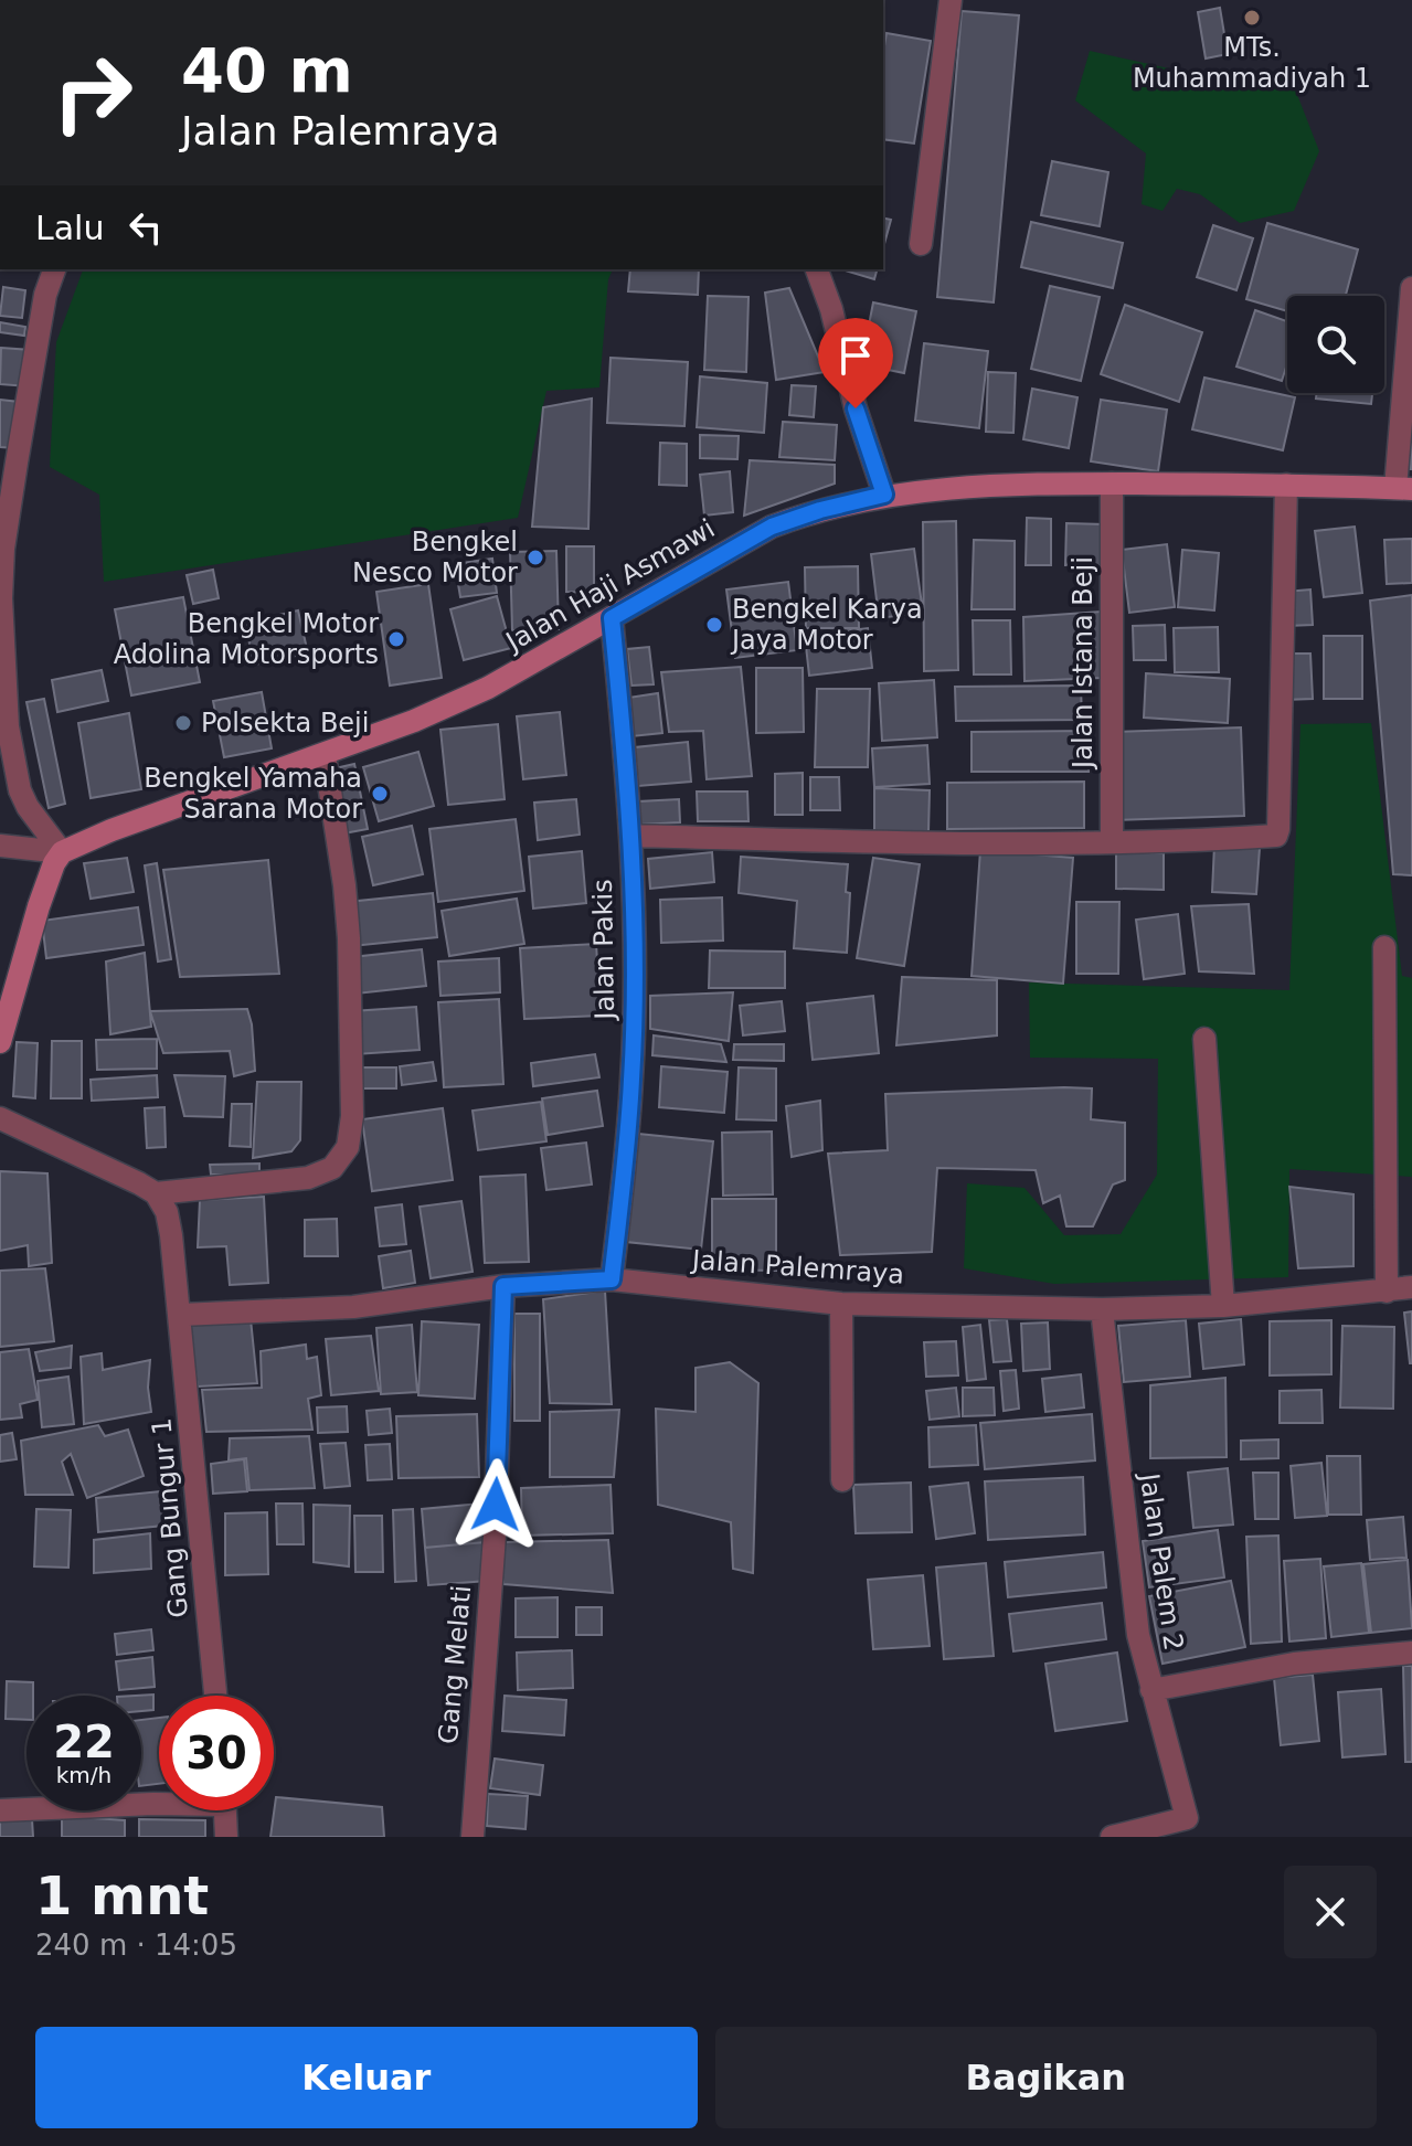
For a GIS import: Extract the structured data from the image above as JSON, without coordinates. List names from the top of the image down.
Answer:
{
  "streets": {
    "street": [
      "Jalan Haji Asmawi",
      "Jalan Istana Beji",
      "Jalan Pakis",
      "Jalan Palemraya",
      "Gang Bungur 1",
      "Jalan Palem 2",
      "Gang Melati"
    ]
  },
  "crossings": [
    ["Jalan Haji Asmawi", "Jalan Istana Beji"],
    ["Jalan Haji Asmawi", "Jalan Pakis"],
    ["Jalan Pakis", "Jalan Palemraya"],
    ["Jalan Palemraya", "Gang Bungur 1"],
    ["Jalan Palemraya", "Jalan Palem 2"],
    ["Jalan Palemraya", "Gang Melati"]
  ],
  "places": [
    "MTs. Muhammadiyah 1",
    "Bengkel Nesco Motor",
    "Bengkel Karya Jaya Motor",
    "Bengkel Motor Adolina Motorsports",
    "Polsekta Beji",
    "Bengkel Yamaha Sarana Motor"
  ],
  "page": {
    "turn": ["40 m", "Jalan Palemraya"],
    "then": "Lalu",
    "speed": "22 km/h",
    "limit": "30",
    "heading": ["1 mnt", "240 m · 14:05"],
    "buttons": ["Keluar", "Bagikan"]
  }
}
